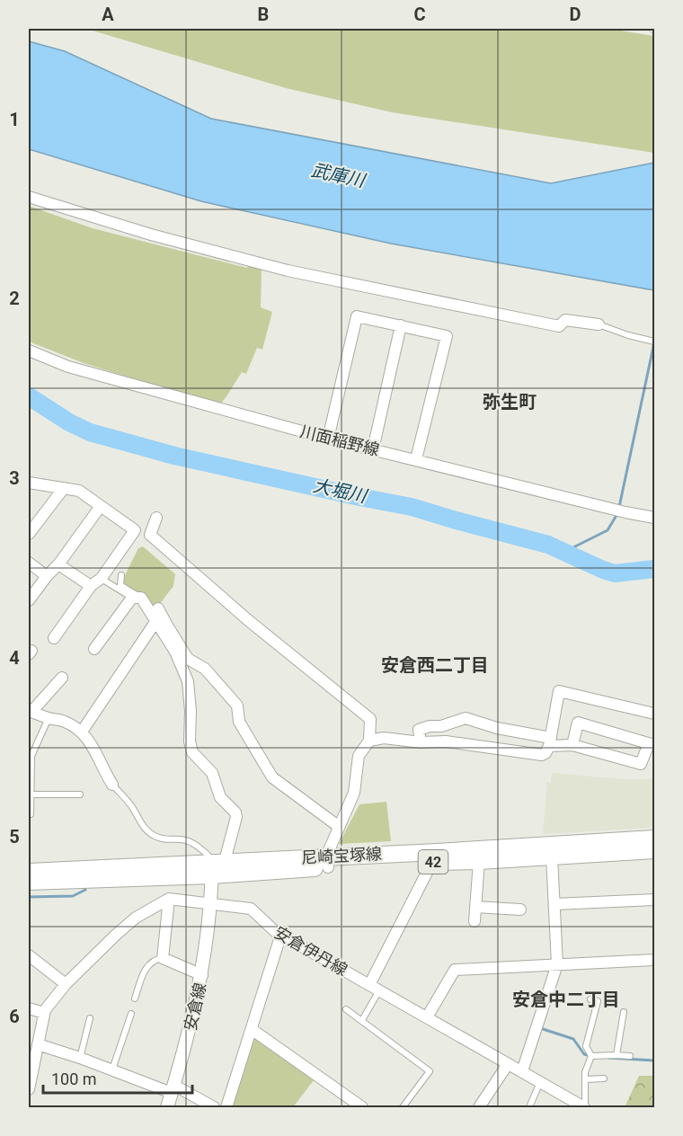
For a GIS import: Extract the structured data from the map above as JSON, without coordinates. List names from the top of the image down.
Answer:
{
  "streets": {
    "main road": ["尼崎宝塚線", "42"],
    "street": ["川面稲野線", "安倉伊丹線", "安倉線"]
  },
  "crossings": [
    ["安倉伊丹線", "安倉線"]
  ],
  "districts": ["弥生町", "安倉西二丁目", "安倉中二丁目"],
  "water": ["武庫川", "大堀川"],
  "scale_bar": "100 m",
  "grid": {
    "columns": [
      "A",
      "B",
      "C",
      "D"
    ],
    "rows": [
      "1",
      "2",
      "3",
      "4",
      "5",
      "6"
    ]
  }
}
